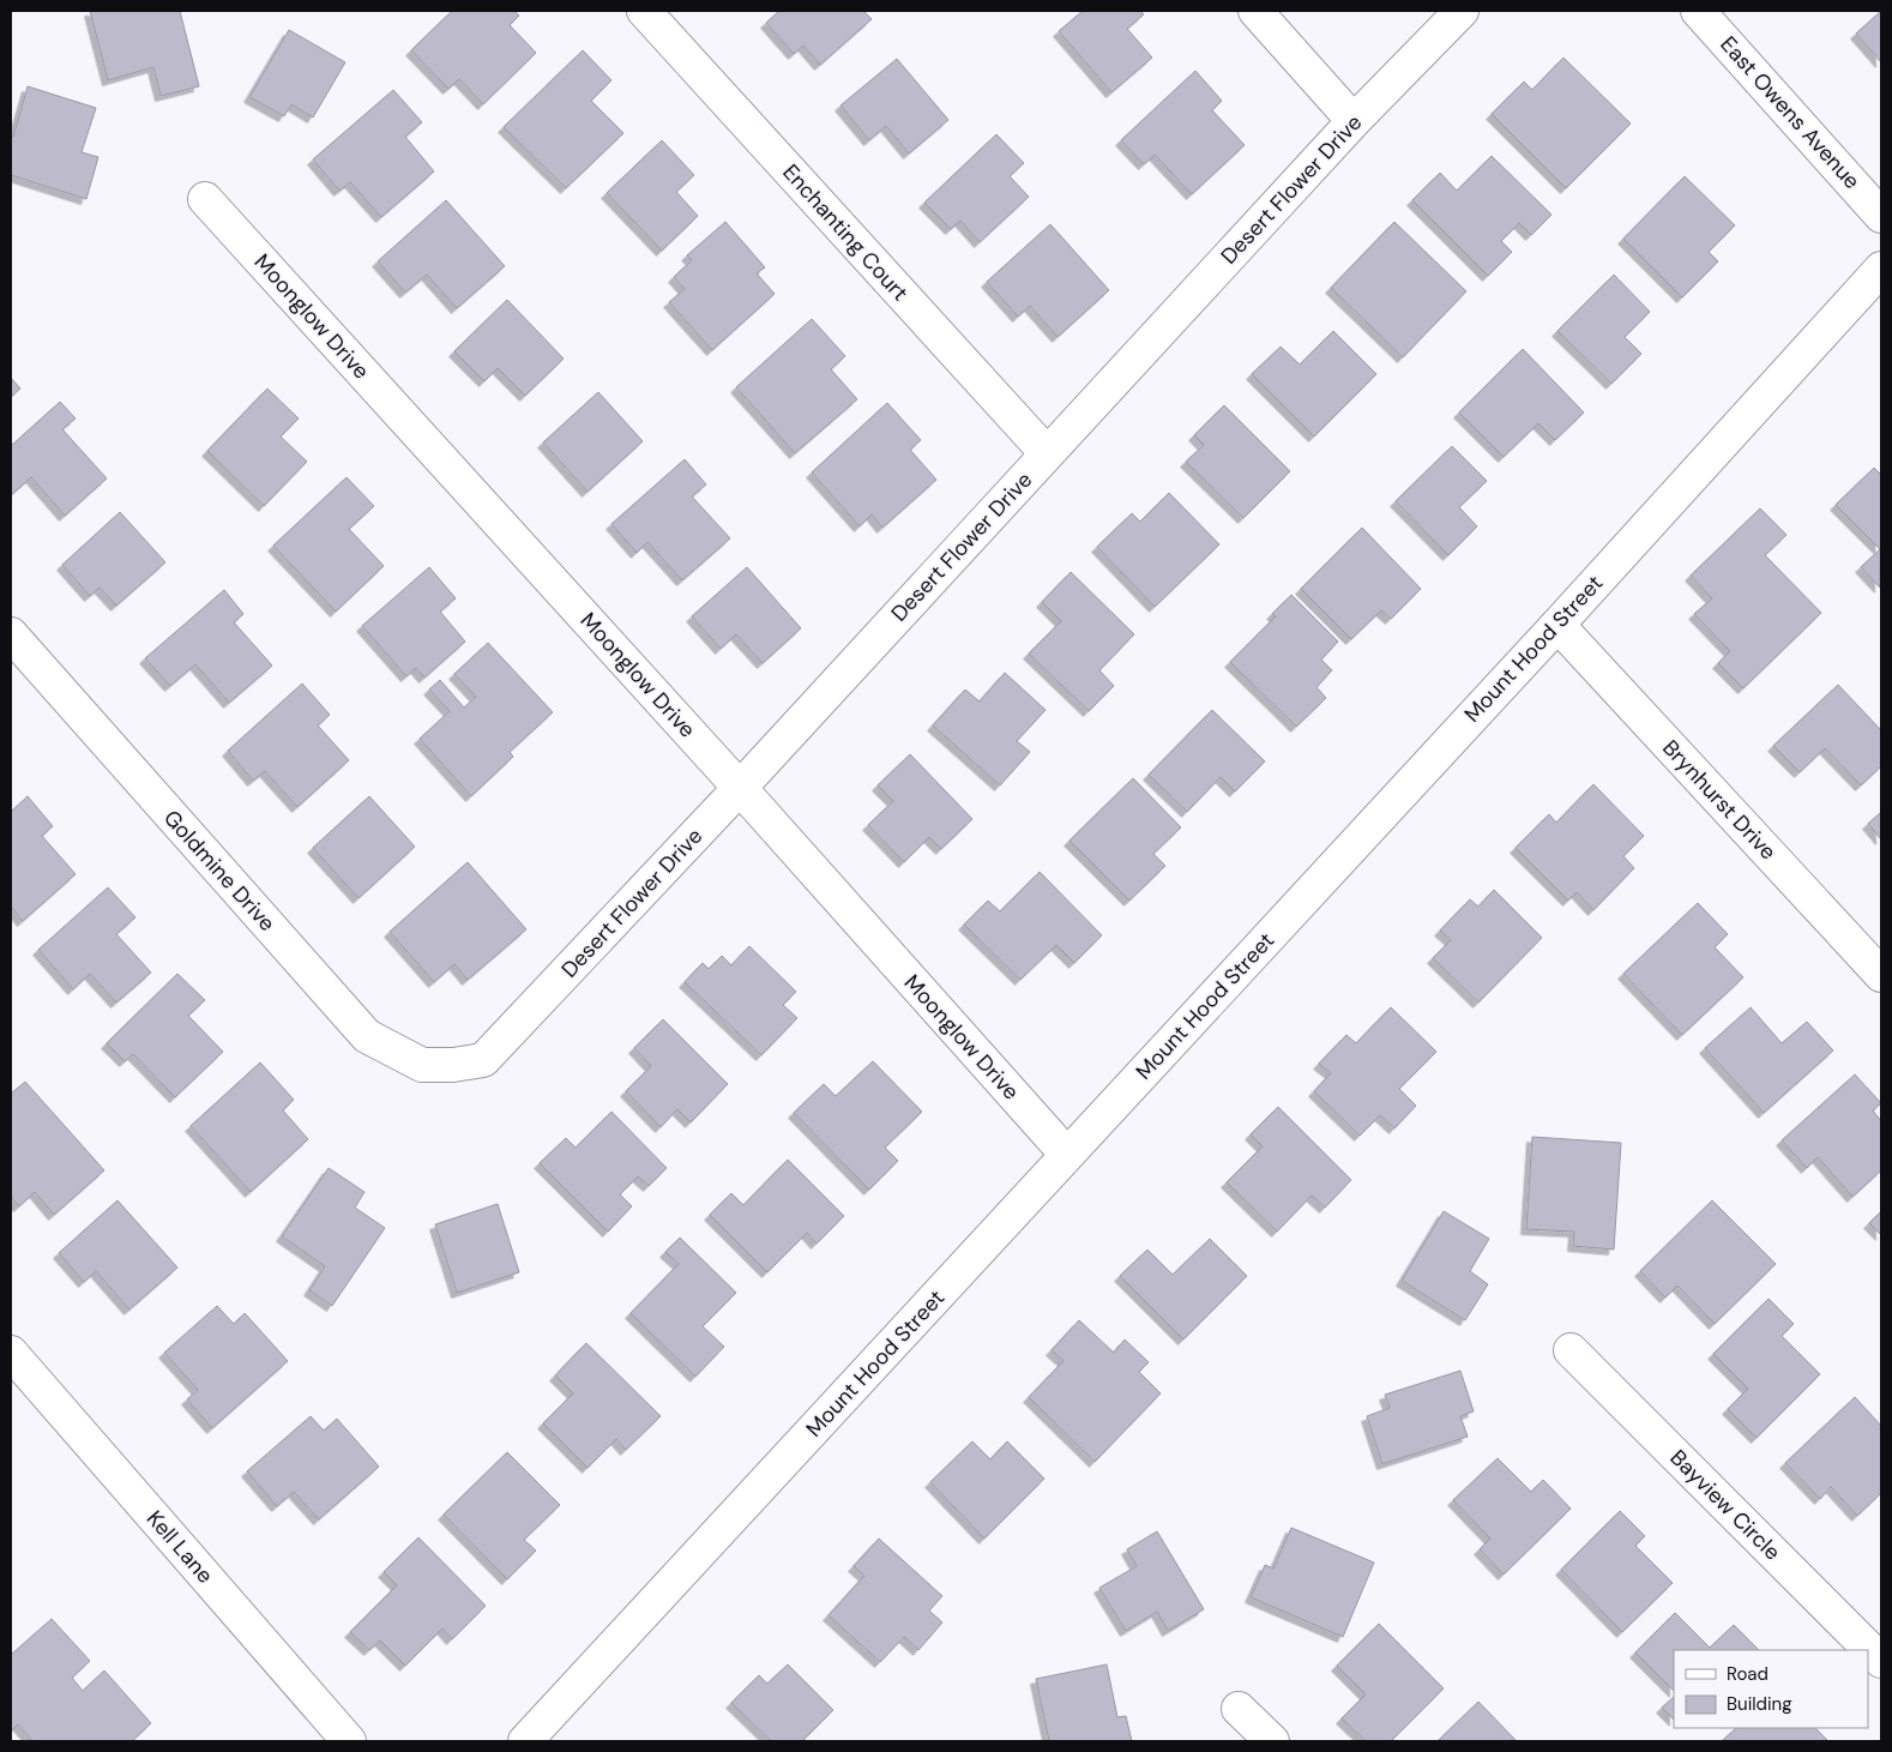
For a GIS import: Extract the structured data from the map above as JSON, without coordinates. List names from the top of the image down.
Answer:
{
  "streets": {
    "street": [
      "East Owens Avenue",
      "Desert Flower Drive",
      "Enchanting Court",
      "Moonglow Drive",
      "Mount Hood Street",
      "Brynhurst Drive",
      "Goldmine Drive",
      "Bayview Circle",
      "Kell Lane"
    ]
  },
  "crossings": [
    ["Desert Flower Drive", "Enchanting Court"],
    ["Desert Flower Drive", "Moonglow Drive"],
    ["Desert Flower Drive", "Goldmine Drive"],
    ["Moonglow Drive", "Mount Hood Street"],
    ["Mount Hood Street", "Brynhurst Drive"]
  ],
  "legend": ["Road", "Building"]
}
